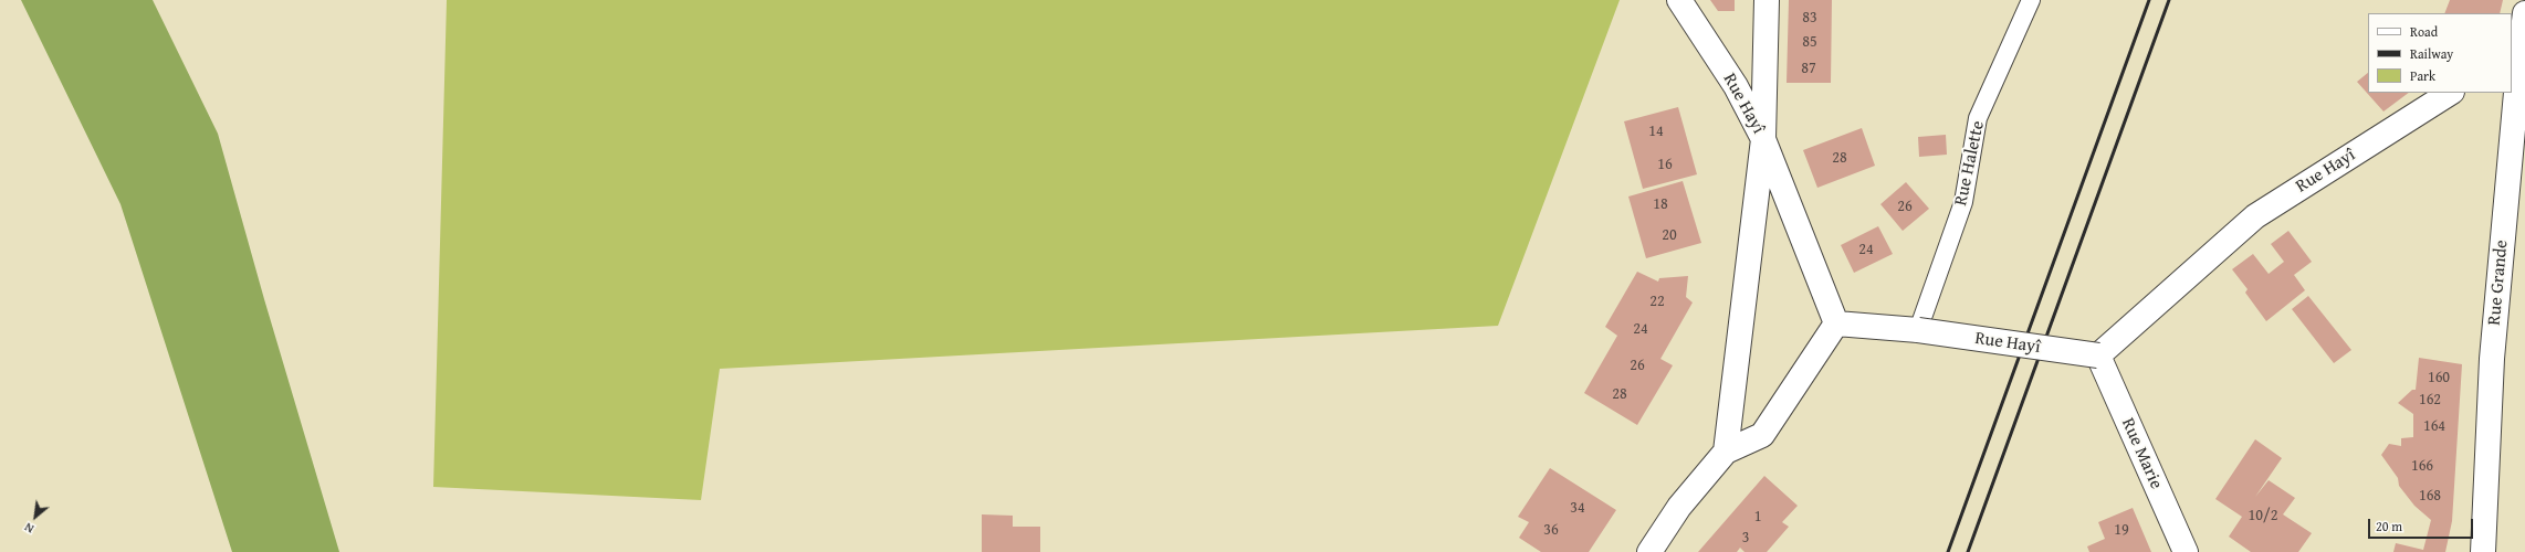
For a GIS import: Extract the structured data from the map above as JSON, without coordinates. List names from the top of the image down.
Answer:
{
  "streets": {
    "street": ["Rue Hayî", "Rue Grande", "Rue Marie"],
    "lane": ["Rue Halette"]
  },
  "crossings": [
    ["Rue Hayî", "Rue Halette"],
    ["Rue Hayî", "Rue Marie"]
  ],
  "house_numbers": [
    "83",
    "85",
    "87",
    "14",
    "28",
    "16",
    "18",
    "26",
    "20",
    "24",
    "22",
    "24",
    "26",
    "160",
    "28",
    "162",
    "164",
    "166",
    "168",
    "34",
    "10/2",
    "1",
    "36",
    "19",
    "3"
  ],
  "legend": ["Road", "Railway", "Park"],
  "scale_bar": "20 m",
  "north": "bottom left"
}
